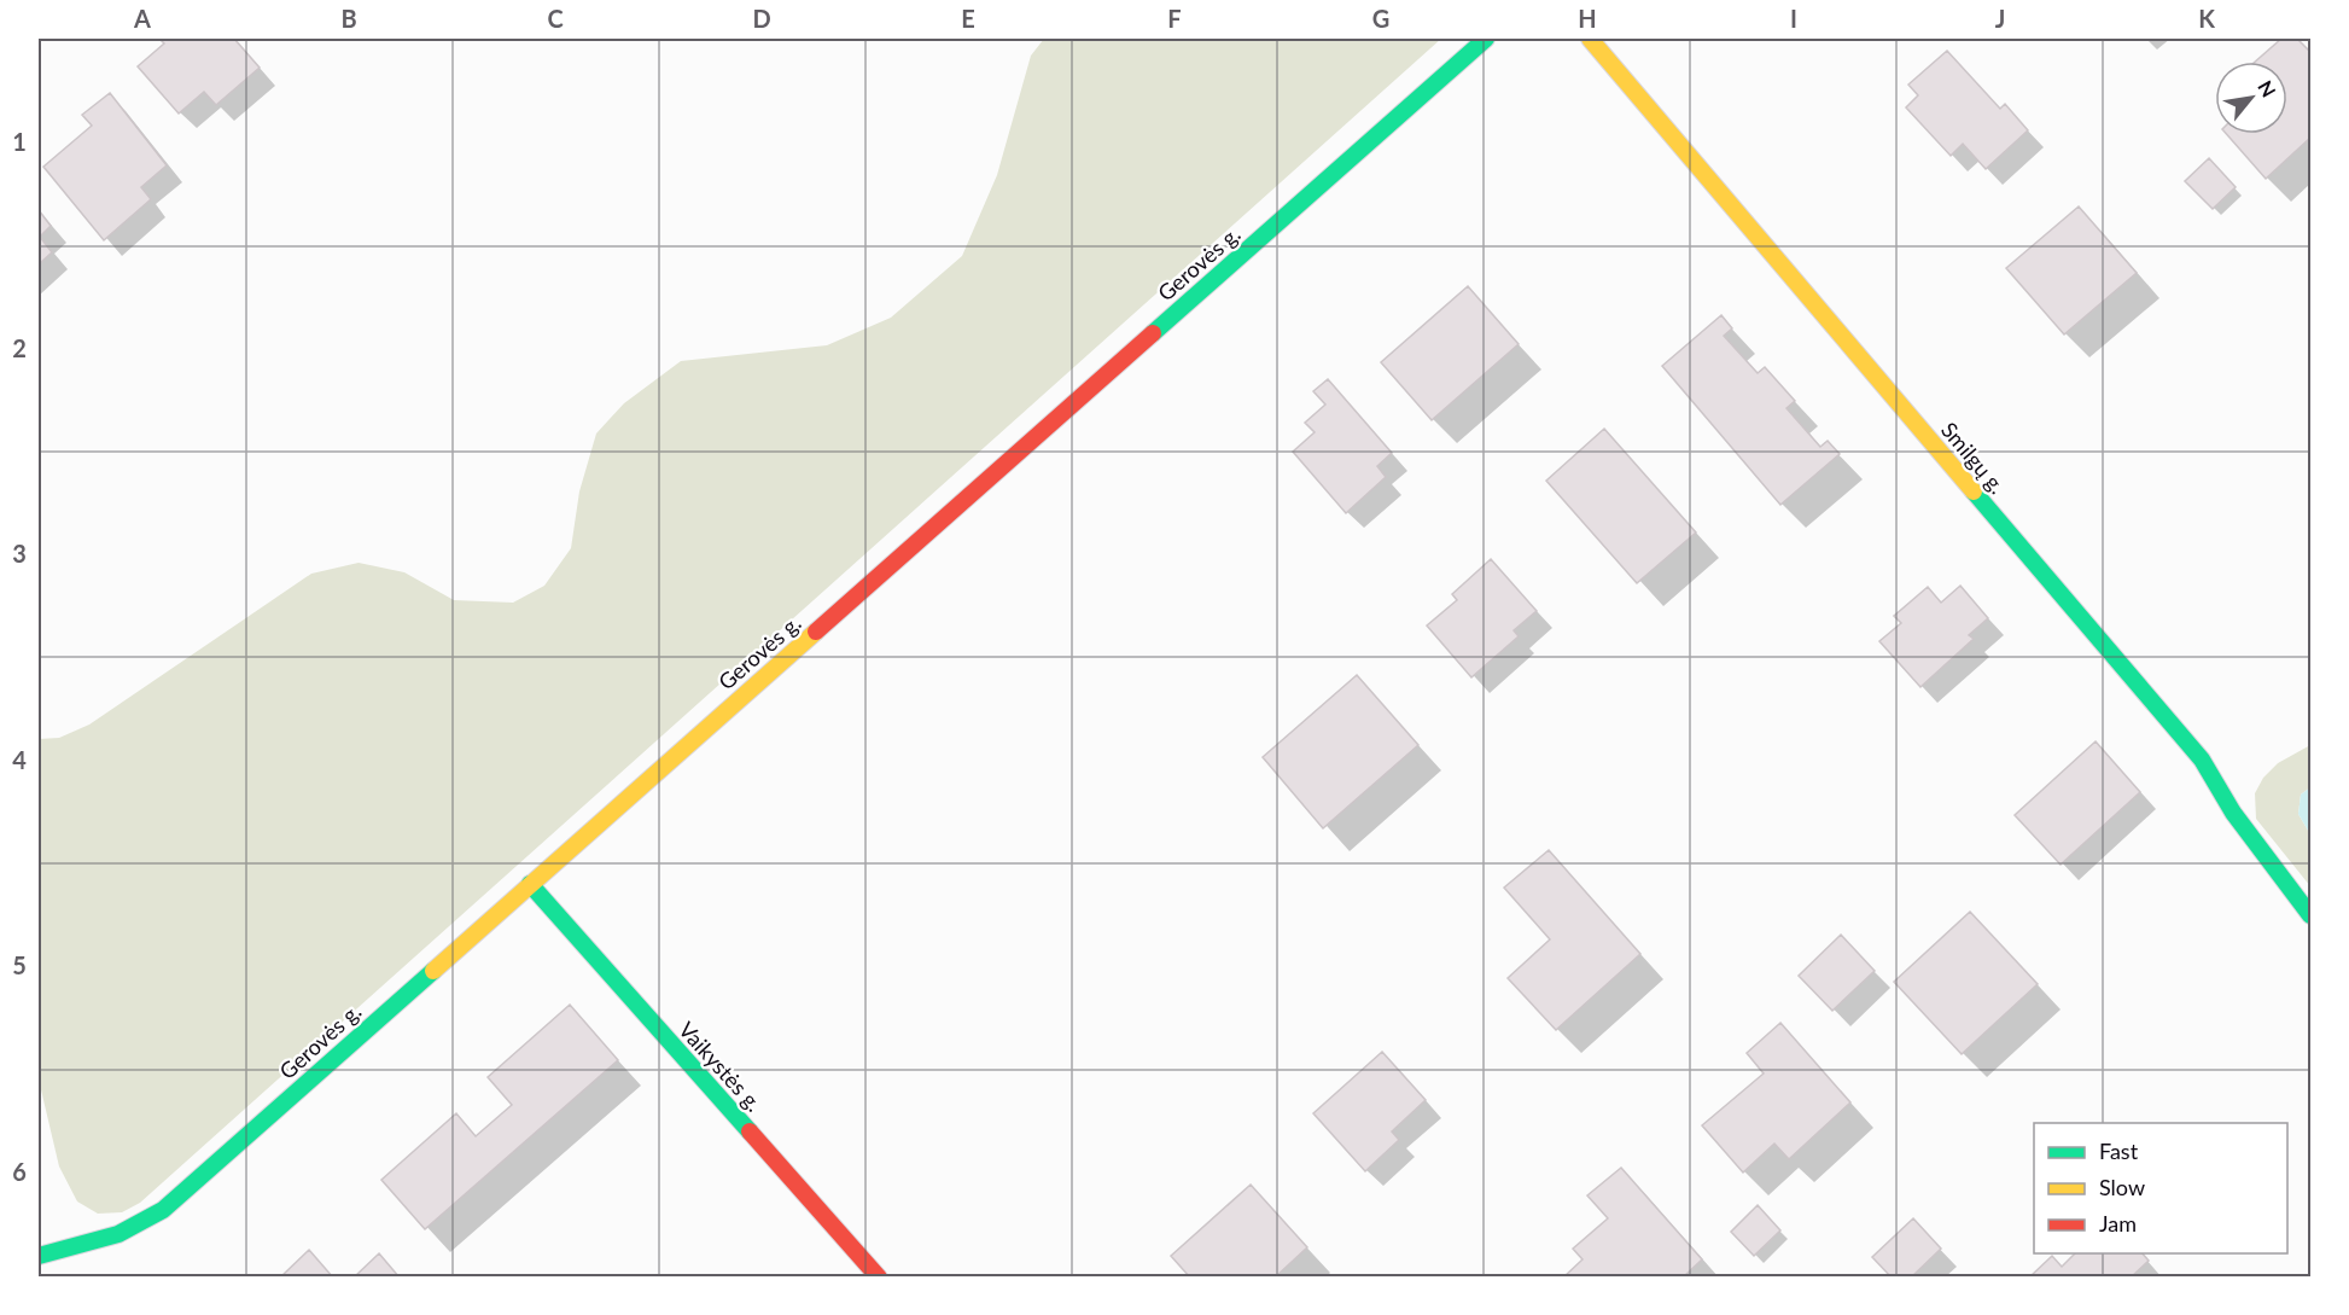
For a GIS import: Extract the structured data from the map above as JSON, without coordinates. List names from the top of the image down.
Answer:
{
  "streets": {
    "street": ["Gerovės g.", "Smilgų g.", "Vaikystės g."]
  },
  "crossings": [
    ["Gerovės g.", "Vaikystės g."]
  ],
  "legend": ["Fast", "Slow", "Jam"],
  "north": "top right",
  "grid": {
    "columns": [
      "A",
      "B",
      "C",
      "D",
      "E",
      "F",
      "G",
      "H",
      "I",
      "J",
      "K"
    ],
    "rows": [
      "1",
      "2",
      "3",
      "4",
      "5",
      "6"
    ]
  }
}
